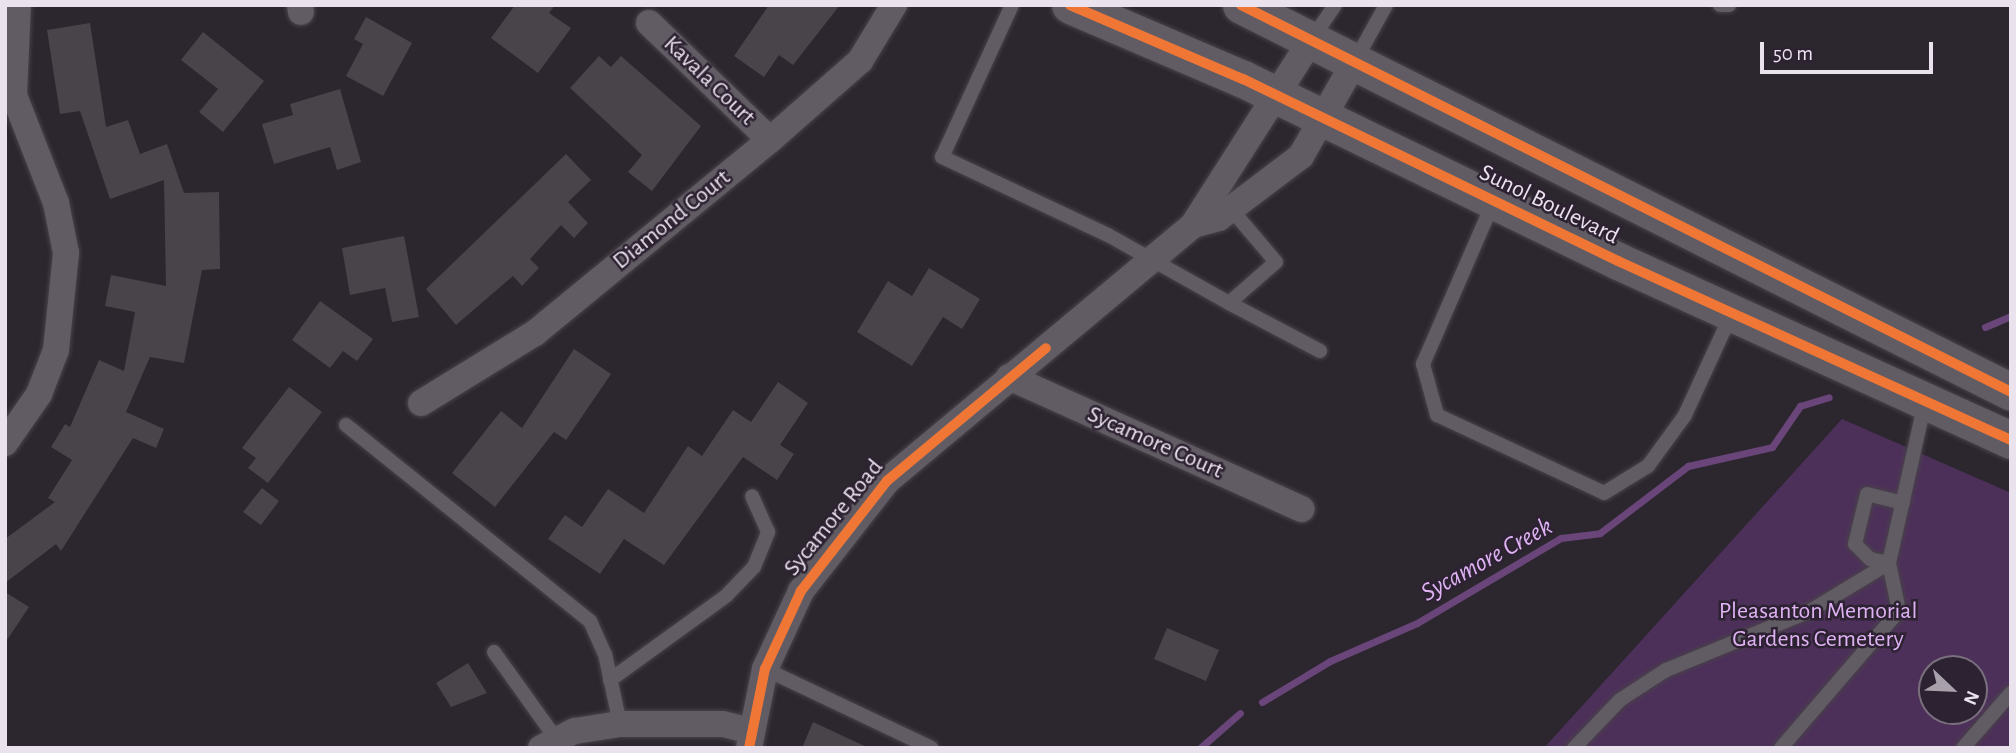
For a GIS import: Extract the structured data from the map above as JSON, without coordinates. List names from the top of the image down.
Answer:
{
  "streets": {
    "main road": ["Sunol Boulevard"],
    "street": [
      "Kavala Court",
      "Diamond Court",
      "Sycamore Court",
      "Sycamore Road"
    ]
  },
  "crossings": [
    ["Kavala Court", "Diamond Court"],
    ["Sunol Boulevard", "Sycamore Road"],
    ["Sycamore Court", "Sycamore Road"]
  ],
  "water": ["Sycamore Creek"],
  "parks": ["Pleasanton Memorial Gardens Cemetery"],
  "scale_bar": "50 m",
  "north": "bottom right"
}
